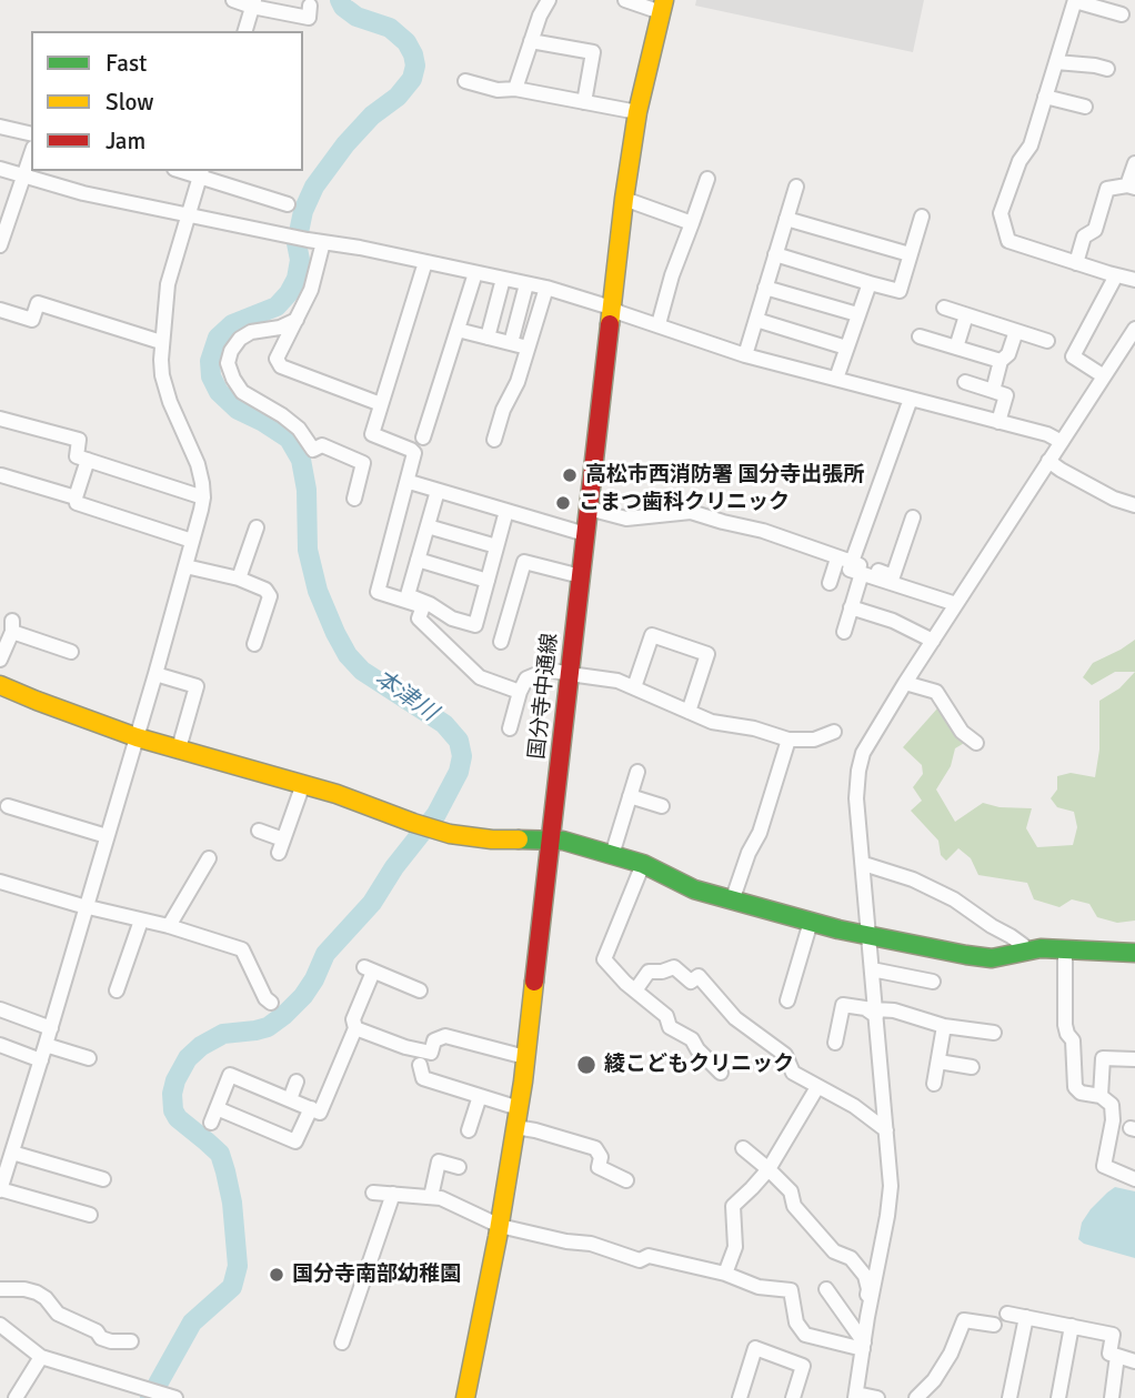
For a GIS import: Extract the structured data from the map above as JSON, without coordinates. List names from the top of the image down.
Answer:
{
  "streets": {
    "main road": ["国分寺中通線"]
  },
  "water": ["本津川"],
  "places": [
    "高松市西消防署 国分寺出張所",
    "こまつ歯科クリニック",
    "綾こどもクリニック",
    "国分寺南部幼稚園"
  ],
  "legend": ["Fast", "Slow", "Jam"]
}
